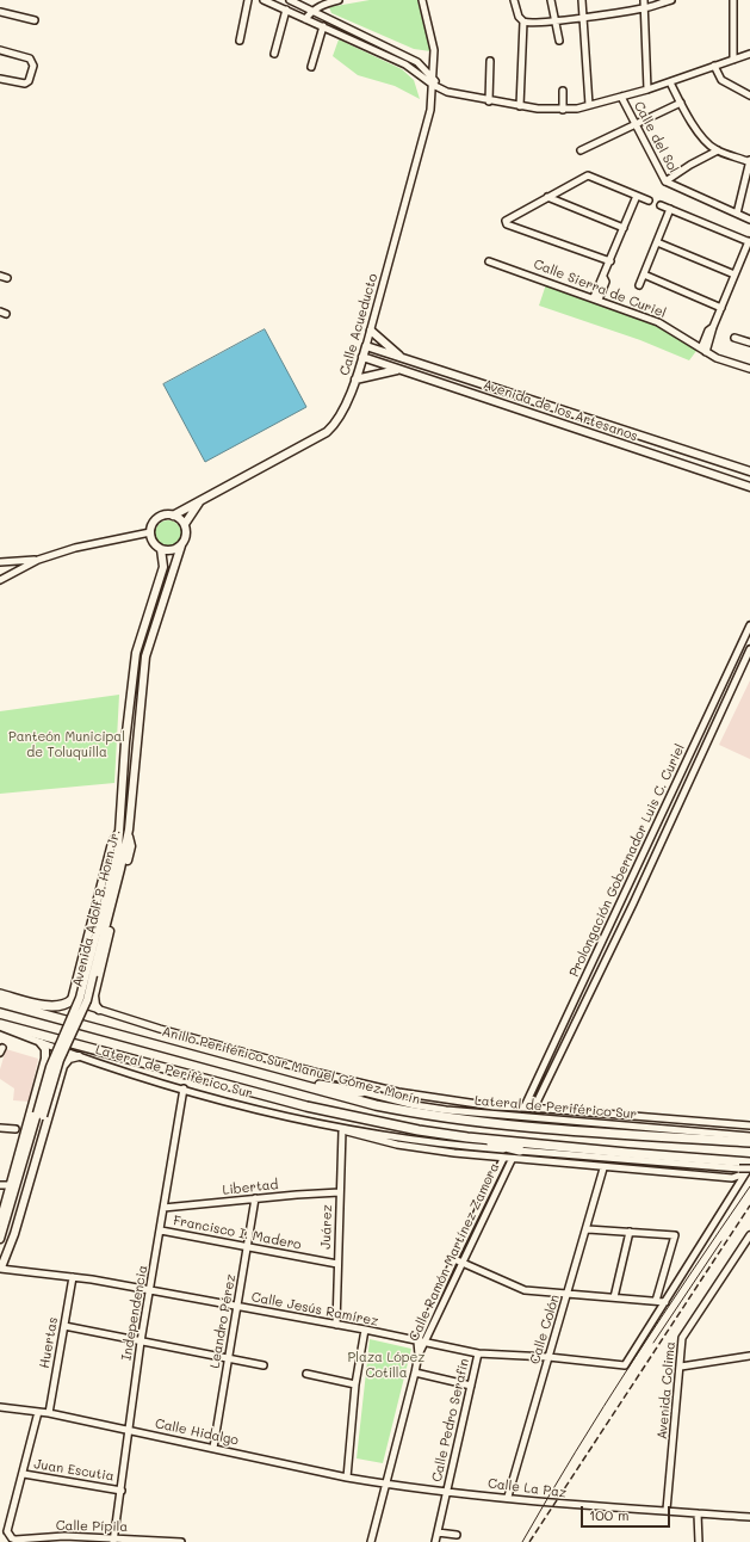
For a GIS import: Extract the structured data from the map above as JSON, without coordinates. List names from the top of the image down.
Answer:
{
  "streets": {
    "highway": ["Anillo Periférico Sur Manuel Gómez Morín"],
    "main road": ["Calle Acueducto", "Avenida de los Artesanos", "Avenida Adolf B. Horn Jr."],
    "street": [
      "Calle del Sol",
      "Calle Sierra de Curiel",
      "Prolongación Gobernador Luis C. Curiel",
      "Lateral de Periférico Sur",
      "Libertad",
      "Juárez",
      "Francisco I. Madero",
      "Calle Ramón Martínez Zamora",
      "Calle Jesús Ramírez",
      "Independencia",
      "Leandro Pérez",
      "Calle Colón",
      "Huertas",
      "Avenida Colima",
      "Calle Pedro Serafín",
      "Calle Hidalgo",
      "Juan Escutia",
      "Calle La Paz",
      "Calle Pípila"
    ]
  },
  "crossings": [
    ["Calle Acueducto", "Avenida de los Artesanos"],
    ["Calle Acueducto", "Avenida Adolf B. Horn Jr."],
    ["Avenida Adolf B. Horn Jr.", "Calle Jesús Ramírez"],
    ["Lateral de Periférico Sur", "Independencia"],
    ["Libertad", "Juárez"],
    ["Libertad", "Independencia"],
    ["Libertad", "Leandro Pérez"],
    ["Juárez", "Francisco I. Madero"],
    ["Juárez", "Calle Jesús Ramírez"],
    ["Francisco I. Madero", "Independencia"],
    ["Francisco I. Madero", "Leandro Pérez"],
    ["Calle Ramón Martínez Zamora", "Calle Jesús Ramírez"],
    ["Calle Ramón Martínez Zamora", "Calle Hidalgo"],
    ["Calle Ramón Martínez Zamora", "Calle La Paz"],
    ["Calle Jesús Ramírez", "Independencia"],
    ["Calle Jesús Ramírez", "Leandro Pérez"],
    ["Calle Jesús Ramírez", "Calle Colón"],
    ["Calle Jesús Ramírez", "Huertas"],
    ["Calle Jesús Ramírez", "Calle Pedro Serafín"],
    ["Independencia", "Calle Hidalgo"],
    ["Independencia", "Juan Escutia"],
    ["Independencia", "Calle Pípila"],
    ["Leandro Pérez", "Calle Hidalgo"],
    ["Calle Colón", "Calle La Paz"],
    ["Huertas", "Calle Hidalgo"],
    ["Avenida Colima", "Calle La Paz"],
    ["Calle Pedro Serafín", "Calle La Paz"],
    ["Calle Hidalgo", "Calle La Paz"]
  ],
  "parks": ["Panteón Municipal de Toluquilla", "Plaza López Cotilla"],
  "scale_bar": "100 m"
}
